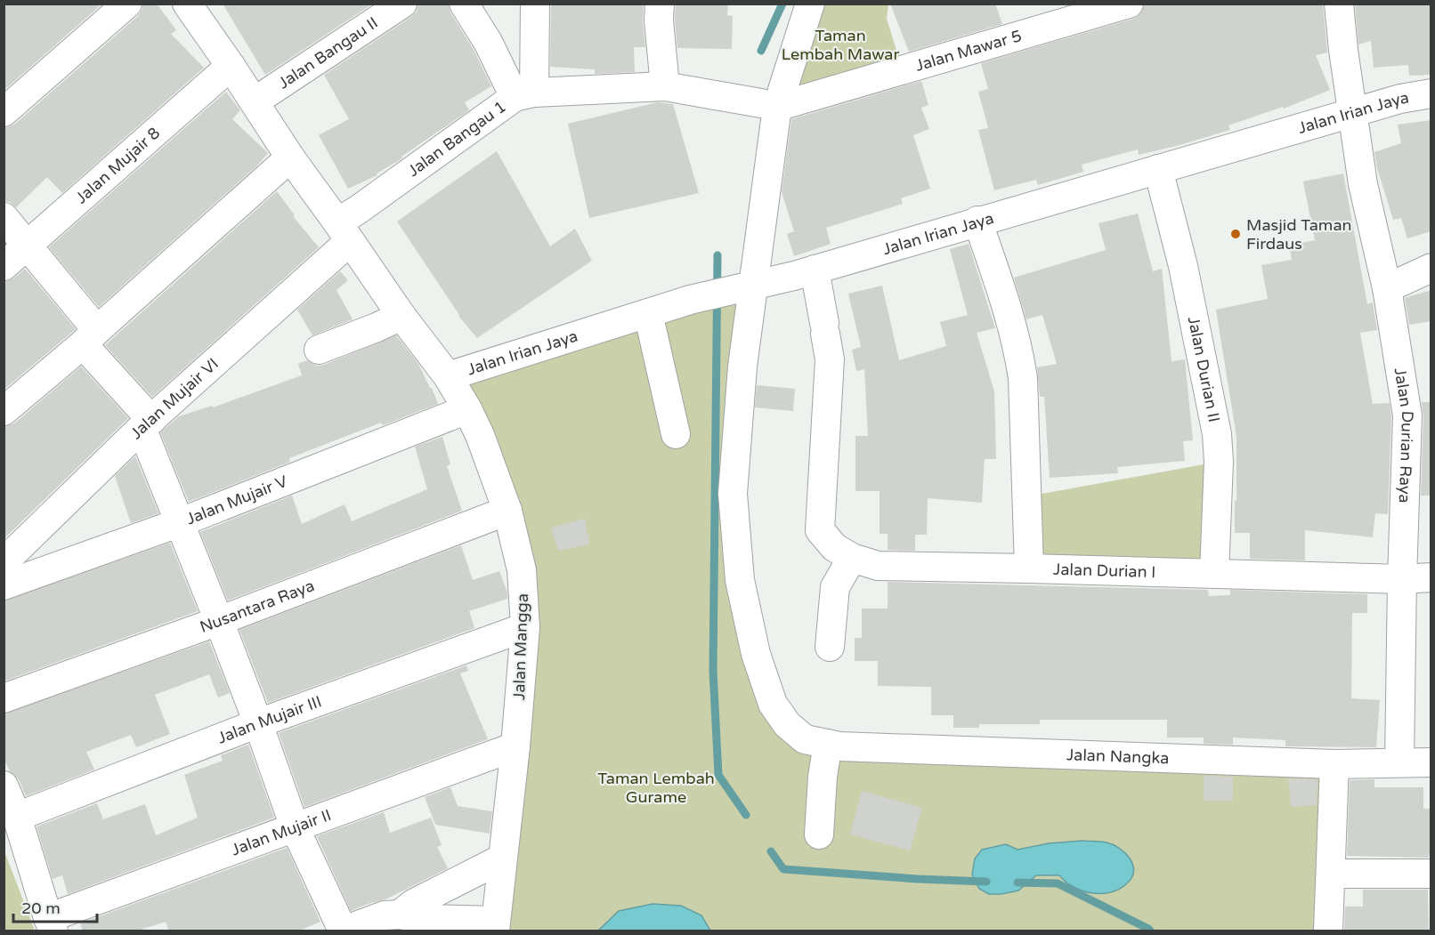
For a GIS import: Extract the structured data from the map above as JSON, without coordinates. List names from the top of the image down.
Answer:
{
  "streets": {
    "street": [
      "Jalan Mawar 5",
      "Jalan Bangau II",
      "Jalan Irian Jaya",
      "Jalan Bangau 1",
      "Jalan Mujair 8",
      "Jalan Durian II",
      "Jalan Mujair VI",
      "Jalan Durian Raya",
      "Jalan Mujair V",
      "Jalan Durian I",
      "Nusantara Raya",
      "Jalan Mangga",
      "Jalan Mujair III",
      "Jalan Nangka",
      "Jalan Mujair II"
    ]
  },
  "crossings": [
    ["Jalan Bangau II", "Jalan Mangga"],
    ["Jalan Irian Jaya", "Jalan Durian II"],
    ["Jalan Irian Jaya", "Jalan Durian Raya"],
    ["Jalan Irian Jaya", "Jalan Durian I"],
    ["Jalan Irian Jaya", "Jalan Mangga"],
    ["Jalan Bangau 1", "Jalan Mujair VI"],
    ["Jalan Bangau 1", "Jalan Mangga"],
    ["Jalan Mujair 8", "Jalan Mangga"],
    ["Jalan Durian II", "Jalan Durian I"],
    ["Jalan Mujair VI", "Jalan Mangga"],
    ["Jalan Durian Raya", "Jalan Durian I"],
    ["Jalan Durian Raya", "Jalan Nangka"],
    ["Jalan Mujair V", "Jalan Mangga"],
    ["Nusantara Raya", "Jalan Mangga"],
    ["Jalan Mangga", "Jalan Mujair III"],
    ["Jalan Mangga", "Jalan Mujair II"]
  ],
  "parks": ["Taman Lembah Mawar", "Taman Lembah Gurame"],
  "places": ["Masjid Taman Firdaus"],
  "scale_bar": "20 m"
}
